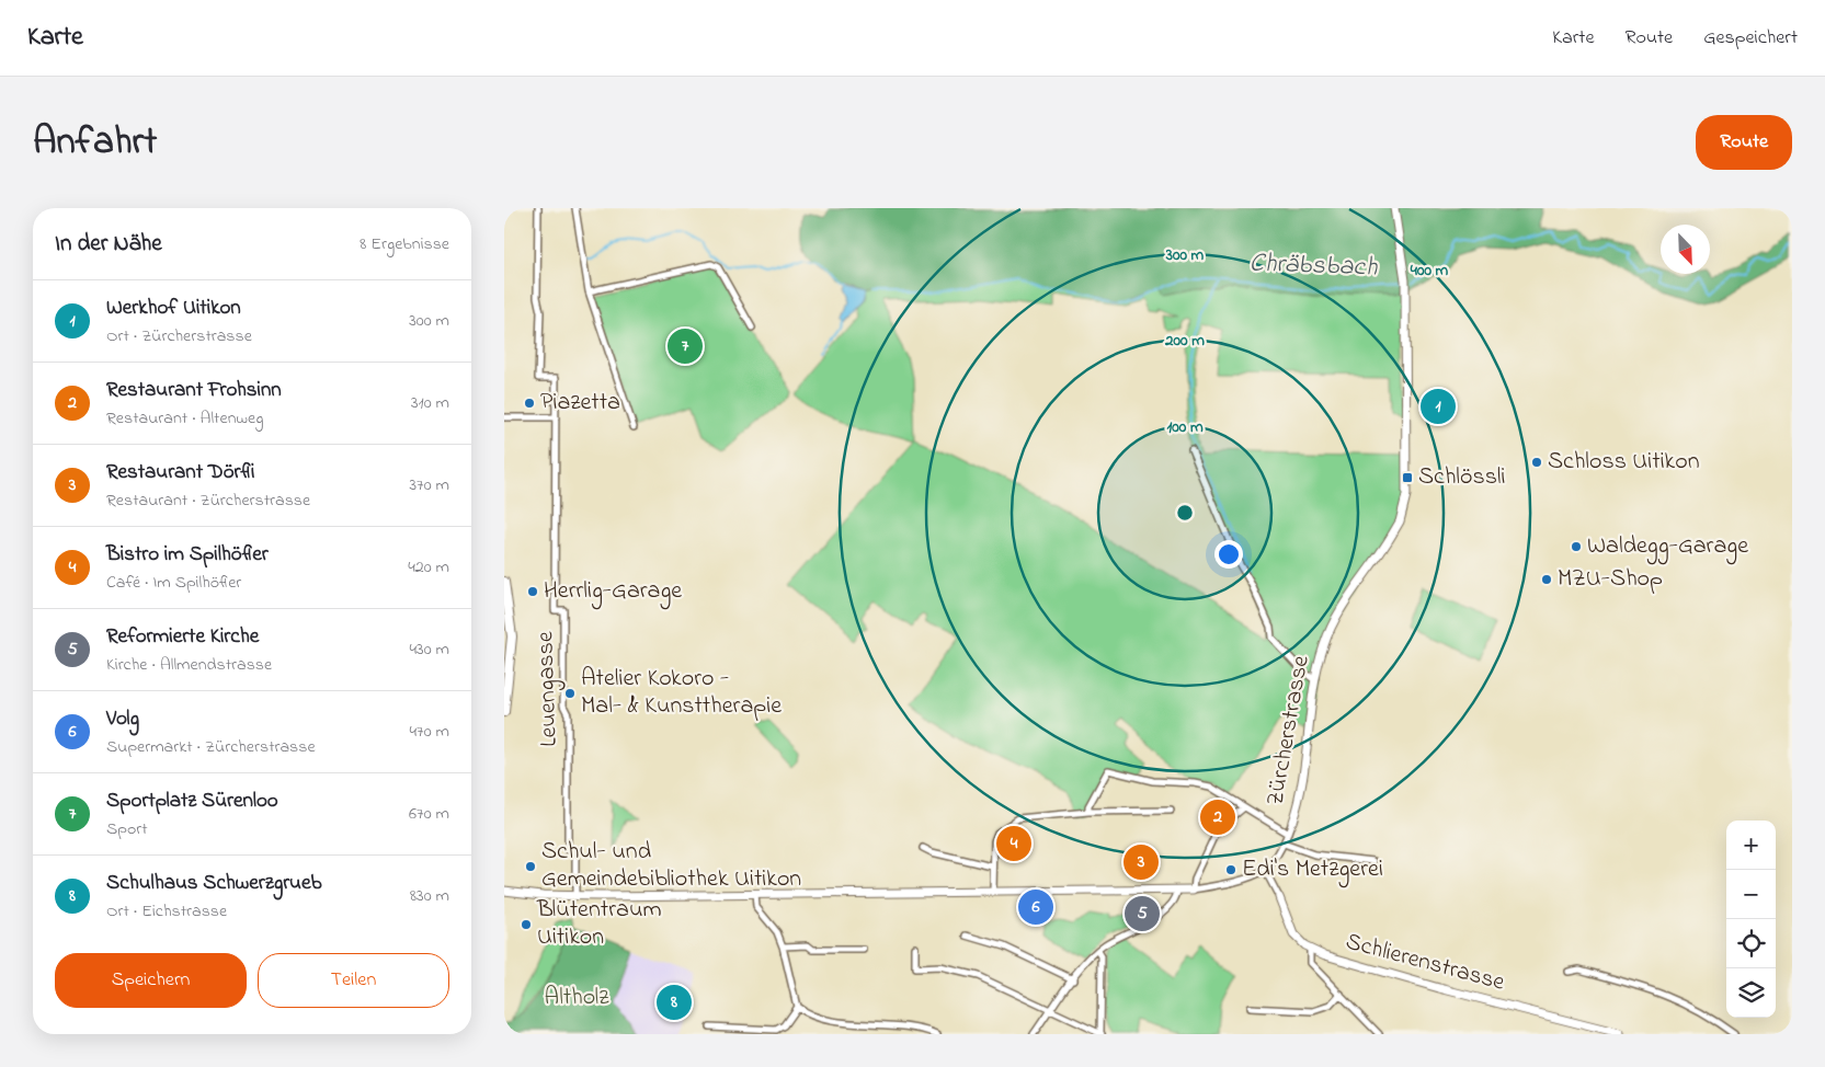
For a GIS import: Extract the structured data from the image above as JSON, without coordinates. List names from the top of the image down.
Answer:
{
  "streets": {
    "street": ["Leuengasse", "Zürcherstrasse", "Schlierenstrasse"]
  },
  "crossings": [
    ["Zürcherstrasse", "Schlierenstrasse"]
  ],
  "water": ["Chräbsbach"],
  "parks": ["Altholz"],
  "places": {
    "other": [
      "Piazetta",
      "Schloss Uitikon",
      "Waldegg-Garage",
      "MZU-Shop",
      "Herrlig-Garage",
      "Atelier Kokoro - Mal- & Kunsttherapie",
      "Schul- und Gemeindebibliothek Uitikon",
      "Edi's Metzgerei",
      "Blütentraum Uitikon"
    ],
    "transit": ["Schlössli"]
  },
  "north": "bottom right",
  "page": {
    "header": "Karte",
    "nav": ["Karte", "Route", "Gespeichert"],
    "title": "Anfahrt",
    "buttons": [
      "Route",
      ["Speichern", "Teilen"]
    ],
    "heading": ["In der Nähe", "8 Ergebnisse"],
    "list": [
      {
        "mark": "1",
        "name": "Werkhof Uitikon",
        "note": "Ort · Zürcherstrasse",
        "value": "300 m"
      },
      {
        "mark": "2",
        "name": "Restaurant Frohsinn",
        "note": "Restaurant · Altenweg",
        "value": "310 m"
      },
      {
        "mark": "3",
        "name": "Restaurant Dörfli",
        "note": "Restaurant · Zürcherstrasse",
        "value": "370 m"
      },
      {
        "mark": "4",
        "name": "Bistro im Spilhöfler",
        "note": "Café · Im Spilhöfler",
        "value": "420 m"
      },
      {
        "mark": "5",
        "name": "Reformierte Kirche",
        "note": "Kirche · Allmendstrasse",
        "value": "430 m"
      },
      {
        "mark": "6",
        "name": "Volg",
        "note": "Supermarkt · Zürcherstrasse",
        "value": "470 m"
      },
      {
        "mark": "7",
        "name": "Sportplatz Sürenloo",
        "note": "Sport",
        "value": "670 m"
      },
      {
        "mark": "8",
        "name": "Schulhaus Schwerzgrueb",
        "note": "Ort · Eichstrasse",
        "value": "830 m"
      }
    ],
    "pins": [
      "7",
      "1",
      "2",
      "4",
      "3",
      "6",
      "5",
      "8"
    ],
    "map_buttons": ["+", "−"]
  },
  "rings": [
    "300 m",
    "400 m",
    "200 m",
    "100 m"
  ]
}
